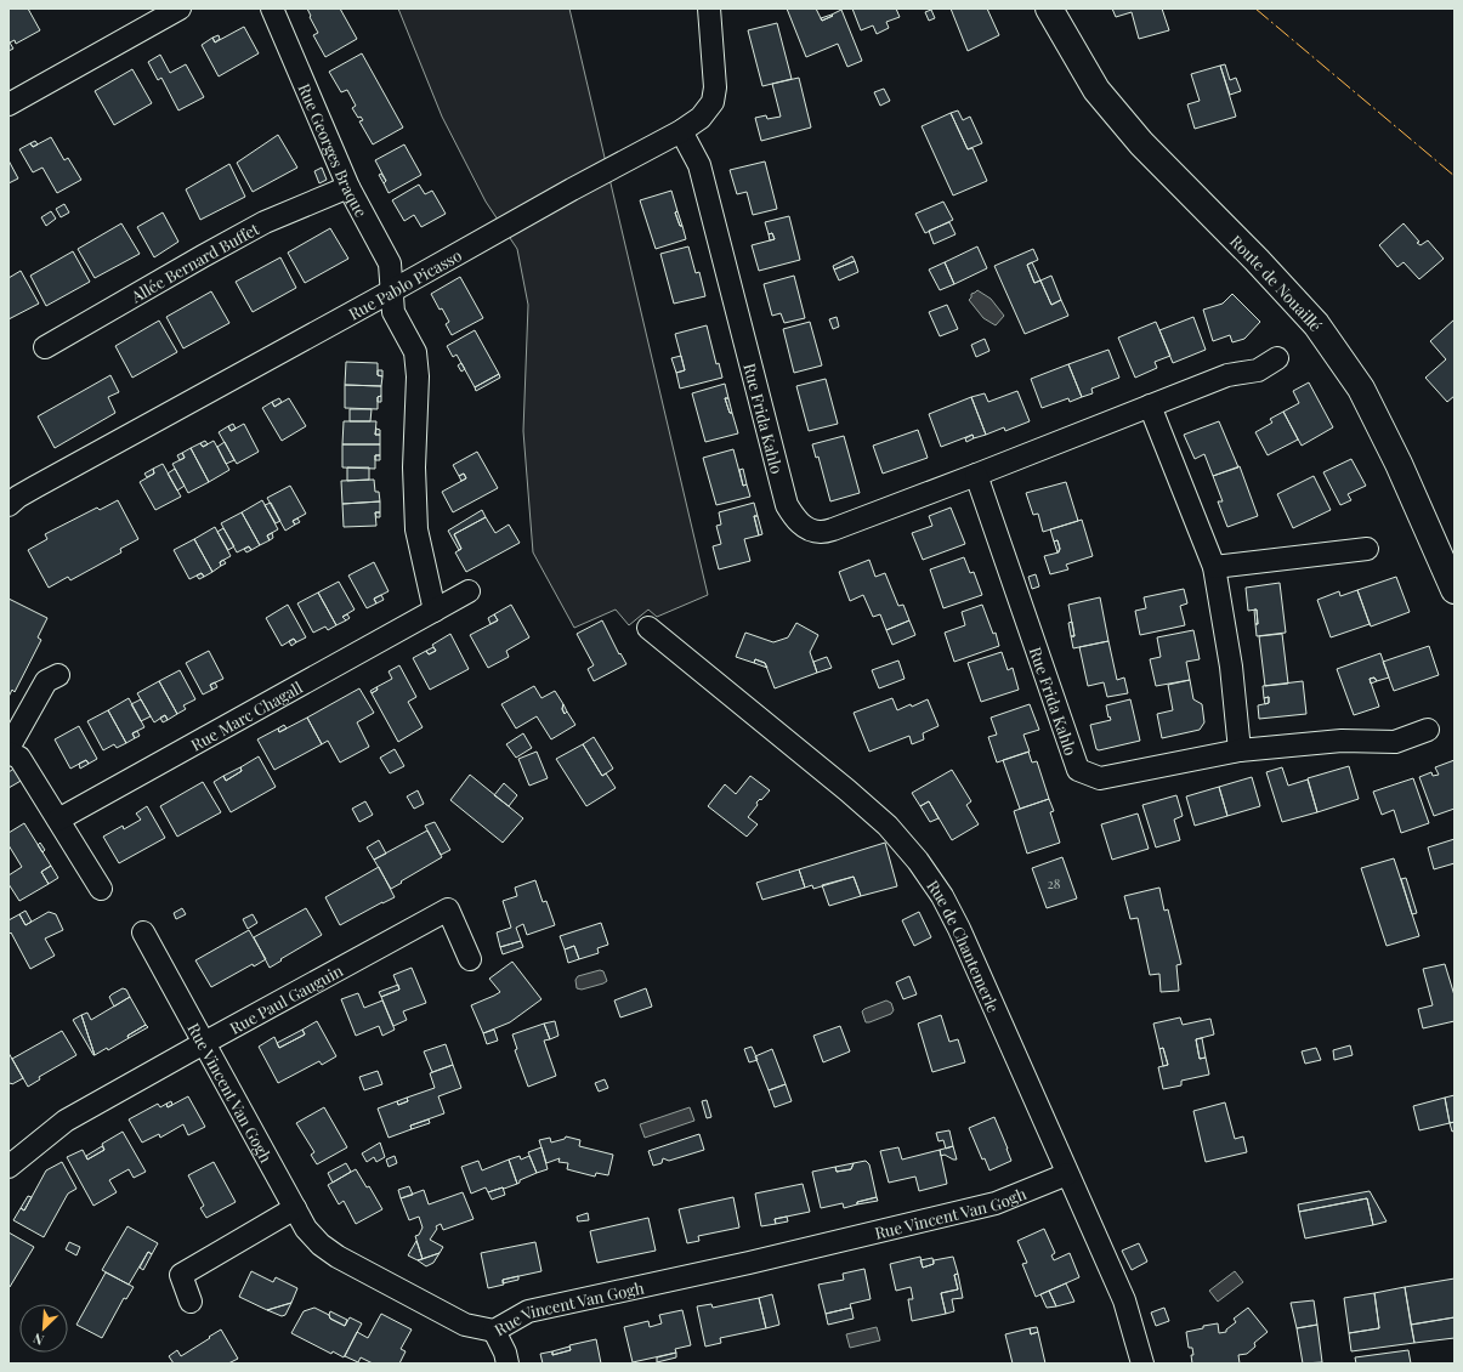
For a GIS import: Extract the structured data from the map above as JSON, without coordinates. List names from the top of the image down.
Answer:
{
  "streets": {
    "street": [
      "Rue Georges Braque",
      "Allée Bernard Buffet",
      "Rue Pablo Picasso",
      "Route de Nouaillé",
      "Rue Frida Kahlo",
      "Rue Marc Chagall",
      "Rue de Chantemerle",
      "Rue Paul Gauguin",
      "Rue Vincent Van Gogh"
    ]
  },
  "crossings": [
    ["Rue Georges Braque", "Allée Bernard Buffet"],
    ["Rue Georges Braque", "Rue Pablo Picasso"],
    ["Rue Pablo Picasso", "Rue Frida Kahlo"],
    ["Rue de Chantemerle", "Rue Vincent Van Gogh"],
    ["Rue Paul Gauguin", "Rue Vincent Van Gogh"]
  ],
  "house_numbers": ["28"],
  "north": "bottom left"
}
